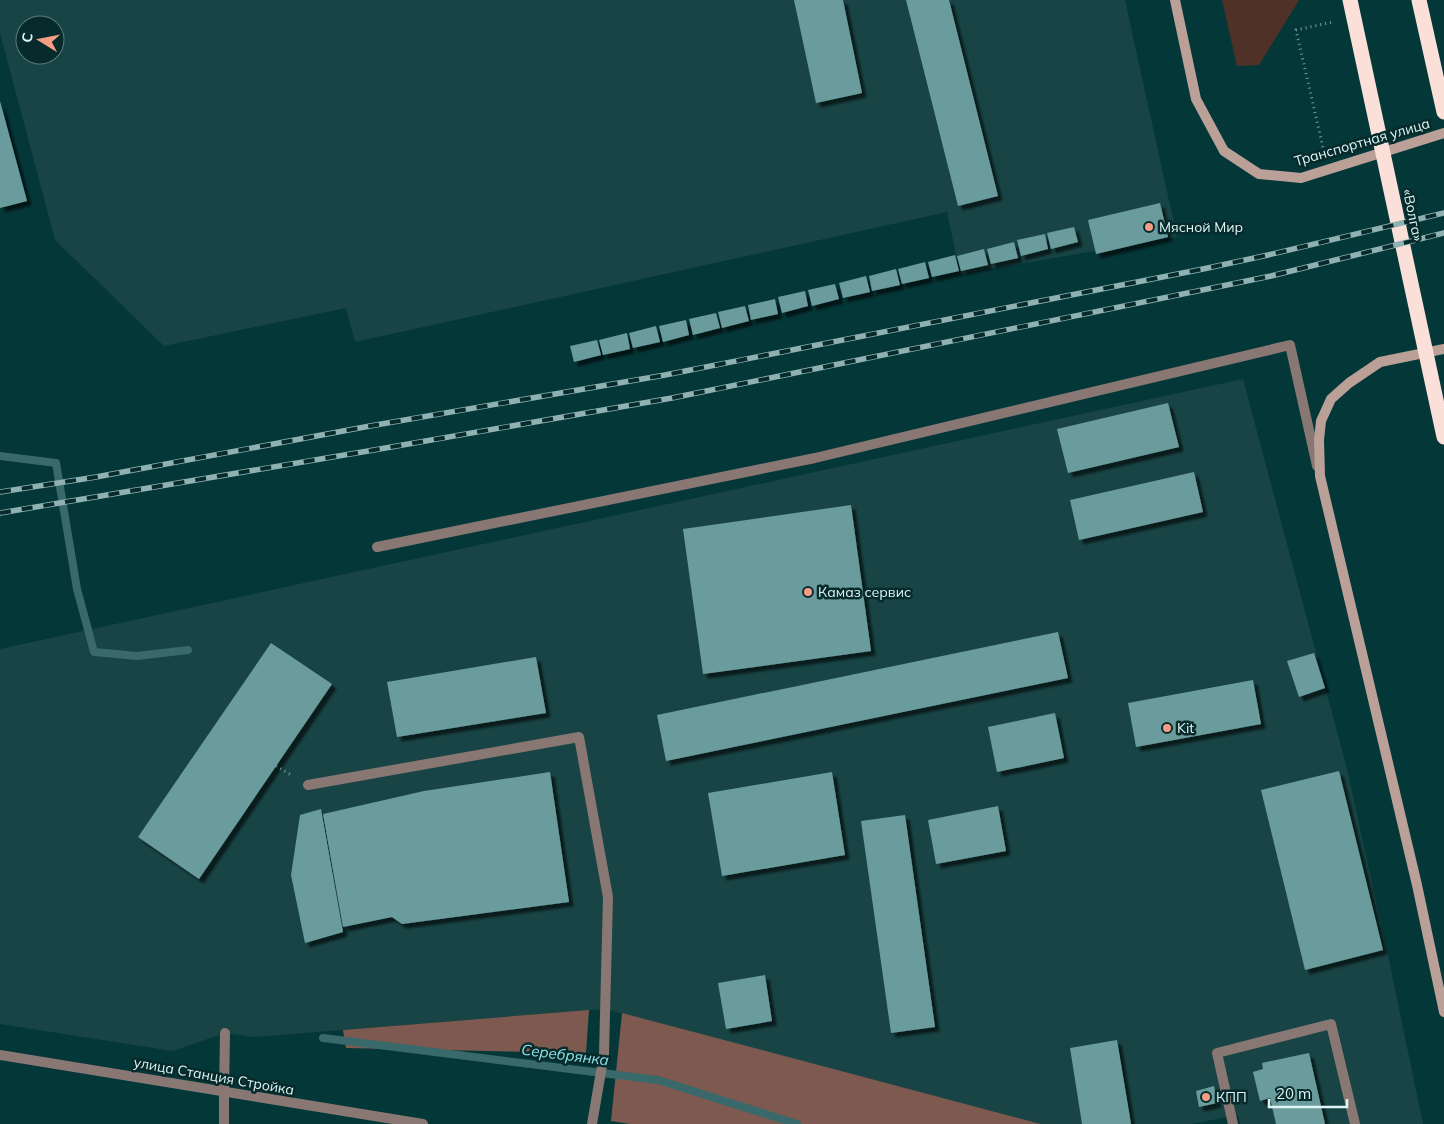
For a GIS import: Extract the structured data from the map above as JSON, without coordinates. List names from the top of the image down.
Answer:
{
  "streets": {
    "highway": ["«Волга»"],
    "street": ["Транспортная улица", "улица Станция Стройка"]
  },
  "water": ["Серебрянка"],
  "places": [
    "Мясной Мир",
    "Камаз сервис",
    "Kit",
    "КПП"
  ],
  "scale_bar": "20 m",
  "north": "left"
}
